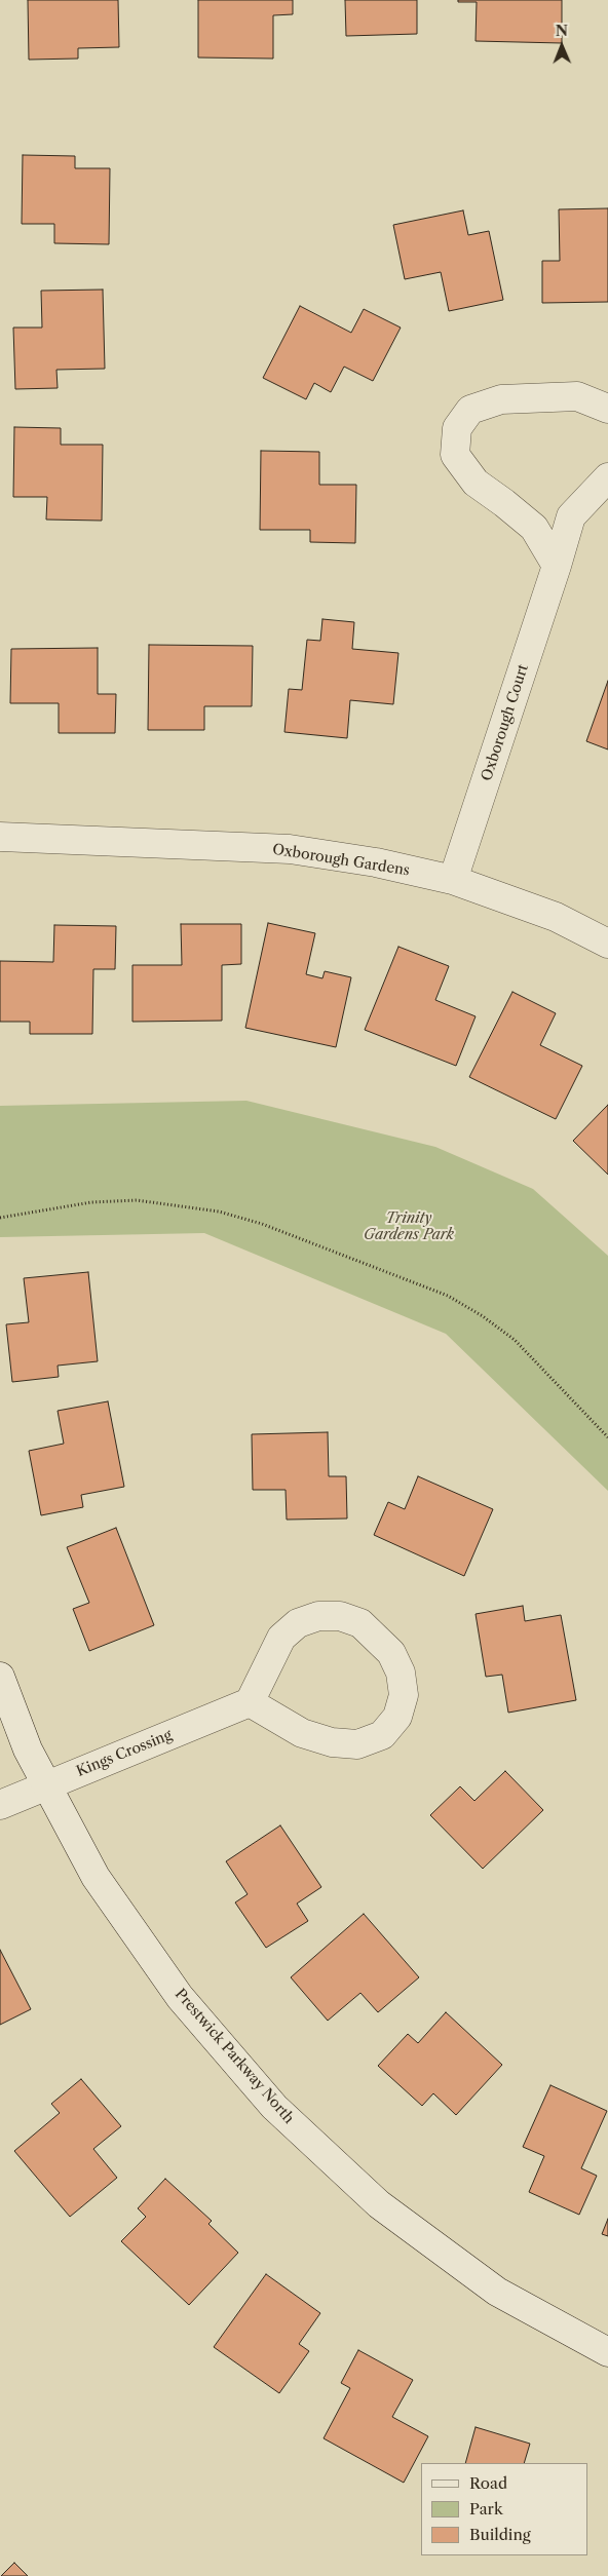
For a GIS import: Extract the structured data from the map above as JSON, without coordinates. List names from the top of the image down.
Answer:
{
  "streets": {
    "street": [
      "Oxborough Court",
      "Oxborough Gardens",
      "Kings Crossing",
      "Prestwick Parkway North"
    ]
  },
  "crossings": [
    ["Oxborough Court", "Oxborough Gardens"],
    ["Kings Crossing", "Prestwick Parkway North"]
  ],
  "parks": ["Trinity Gardens Park"],
  "legend": ["Road", "Park", "Building"],
  "north": "top"
}
